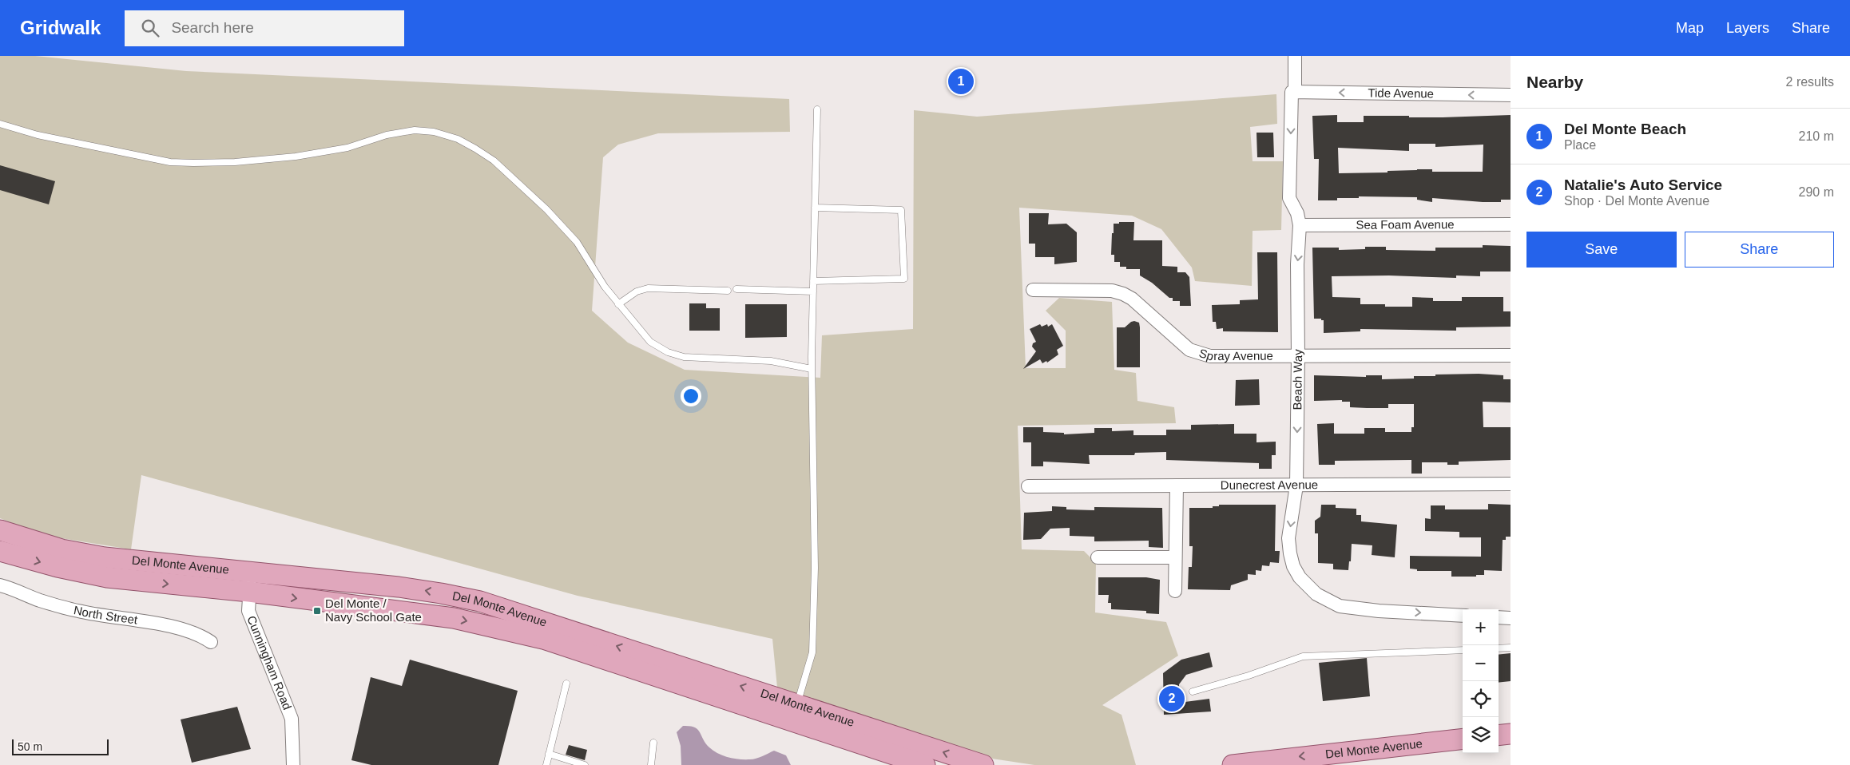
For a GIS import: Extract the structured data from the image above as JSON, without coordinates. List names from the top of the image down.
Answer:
{
  "streets": {
    "main road": ["Del Monte Avenue"],
    "street": [
      "Tide Avenue",
      "Sea Foam Avenue",
      "Spray Avenue",
      "Beach Way",
      "Dunecrest Avenue",
      "North Street",
      "Cunningham Road"
    ]
  },
  "crossings": [
    ["Tide Avenue", "Beach Way"],
    ["Sea Foam Avenue", "Beach Way"],
    ["Spray Avenue", "Beach Way"],
    ["Beach Way", "Dunecrest Avenue"],
    ["Del Monte Avenue", "Cunningham Road"]
  ],
  "one_way": ["Tide Avenue", "Beach Way"],
  "places": {
    "transit": ["Del Monte / Navy School Gate"]
  },
  "scale_bar": "50 m",
  "page": {
    "header": "Gridwalk",
    "search": "Search here",
    "nav": ["Map", "Layers", "Share"],
    "heading": ["Nearby", "2 results"],
    "pins": ["1", "2"],
    "list": [
      {
        "mark": "1",
        "name": "Del Monte Beach",
        "note": "Place",
        "value": "210 m"
      },
      {
        "mark": "2",
        "name": "Natalie's Auto Service",
        "note": "Shop · Del Monte Avenue",
        "value": "290 m"
      }
    ],
    "buttons": ["Save", "Share"],
    "map_buttons": ["+", "−"],
    "scale": "50 m"
  }
}
